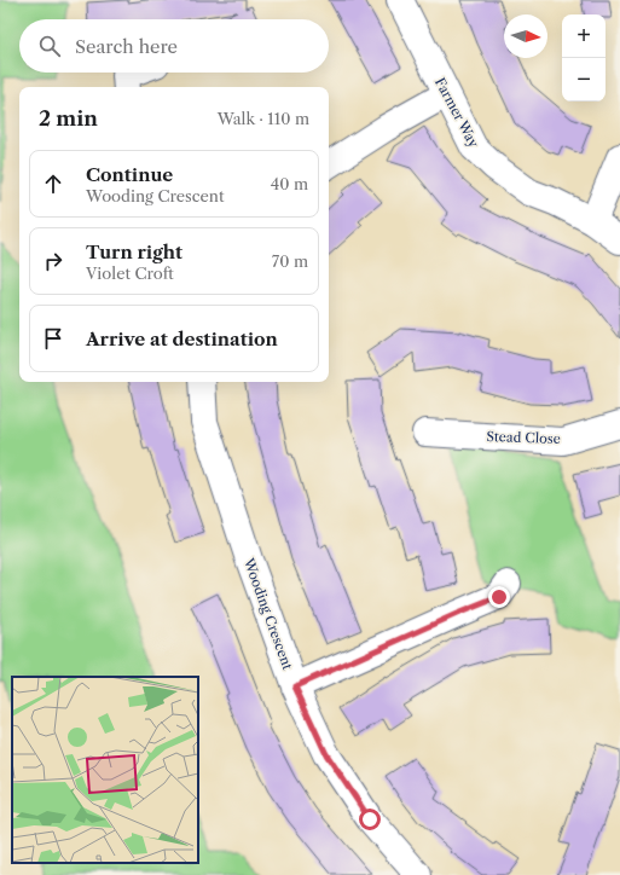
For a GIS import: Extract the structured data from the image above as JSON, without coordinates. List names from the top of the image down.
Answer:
{
  "streets": {
    "street": ["Farmer Way", "Stead Close", "Wooding Crescent"]
  },
  "north": "right",
  "page": {
    "map_buttons": ["+", "−"],
    "search": "Search here",
    "heading": ["2 min", "Walk · 110 m"],
    "list": [
      ["Continue", "Wooding Crescent", "40 m"],
      ["Turn right", "Violet Croft", "70 m"],
      "Arrive at destination"
    ]
  }
}
